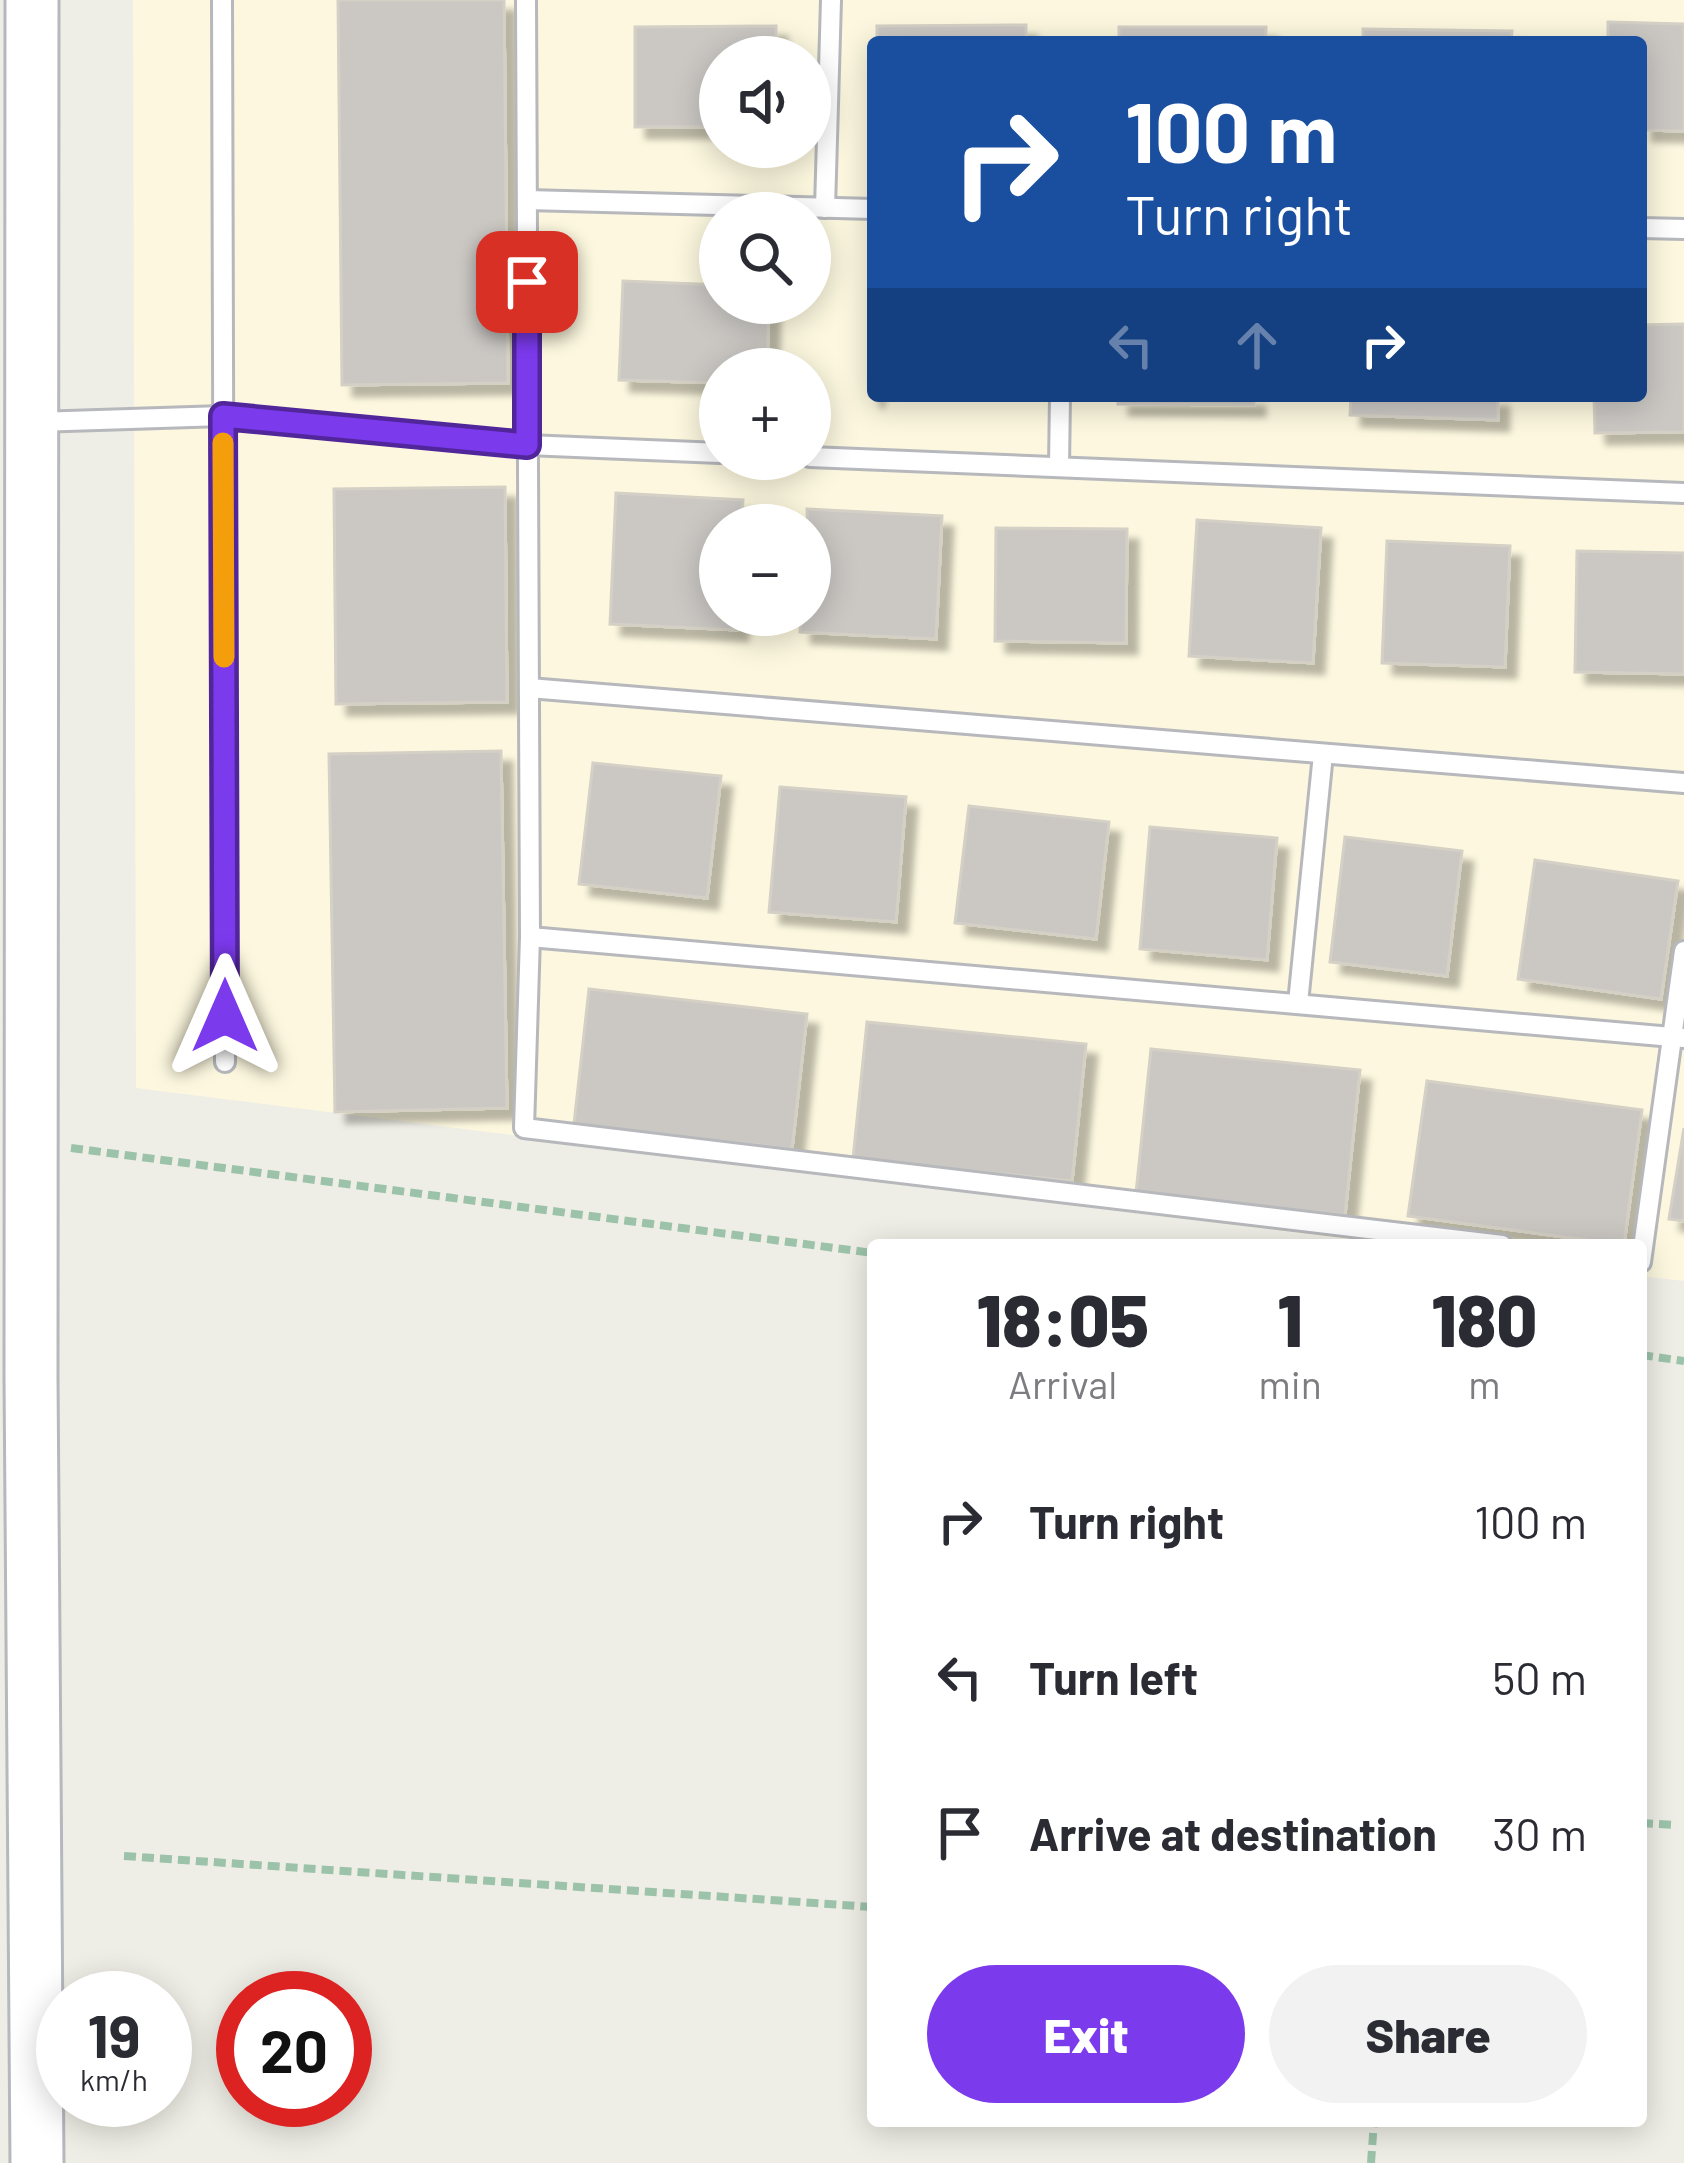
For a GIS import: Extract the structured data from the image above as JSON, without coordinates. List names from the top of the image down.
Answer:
{
  "page": {
    "map_buttons": ["+", "−"],
    "turn": ["100 m", "Turn right"],
    "eta": [
      "18:05",
      "Arrival",
      "1",
      "min",
      "180",
      "m"
    ],
    "list": [
      {
        "name": "Turn right",
        "value": "100 m"
      },
      {
        "name": "Turn left",
        "value": "50 m"
      },
      {
        "name": "Arrive at destination",
        "value": "30 m"
      }
    ],
    "buttons": ["Exit", "Share"],
    "speed": "19 km/h",
    "limit": "20"
  }
}
